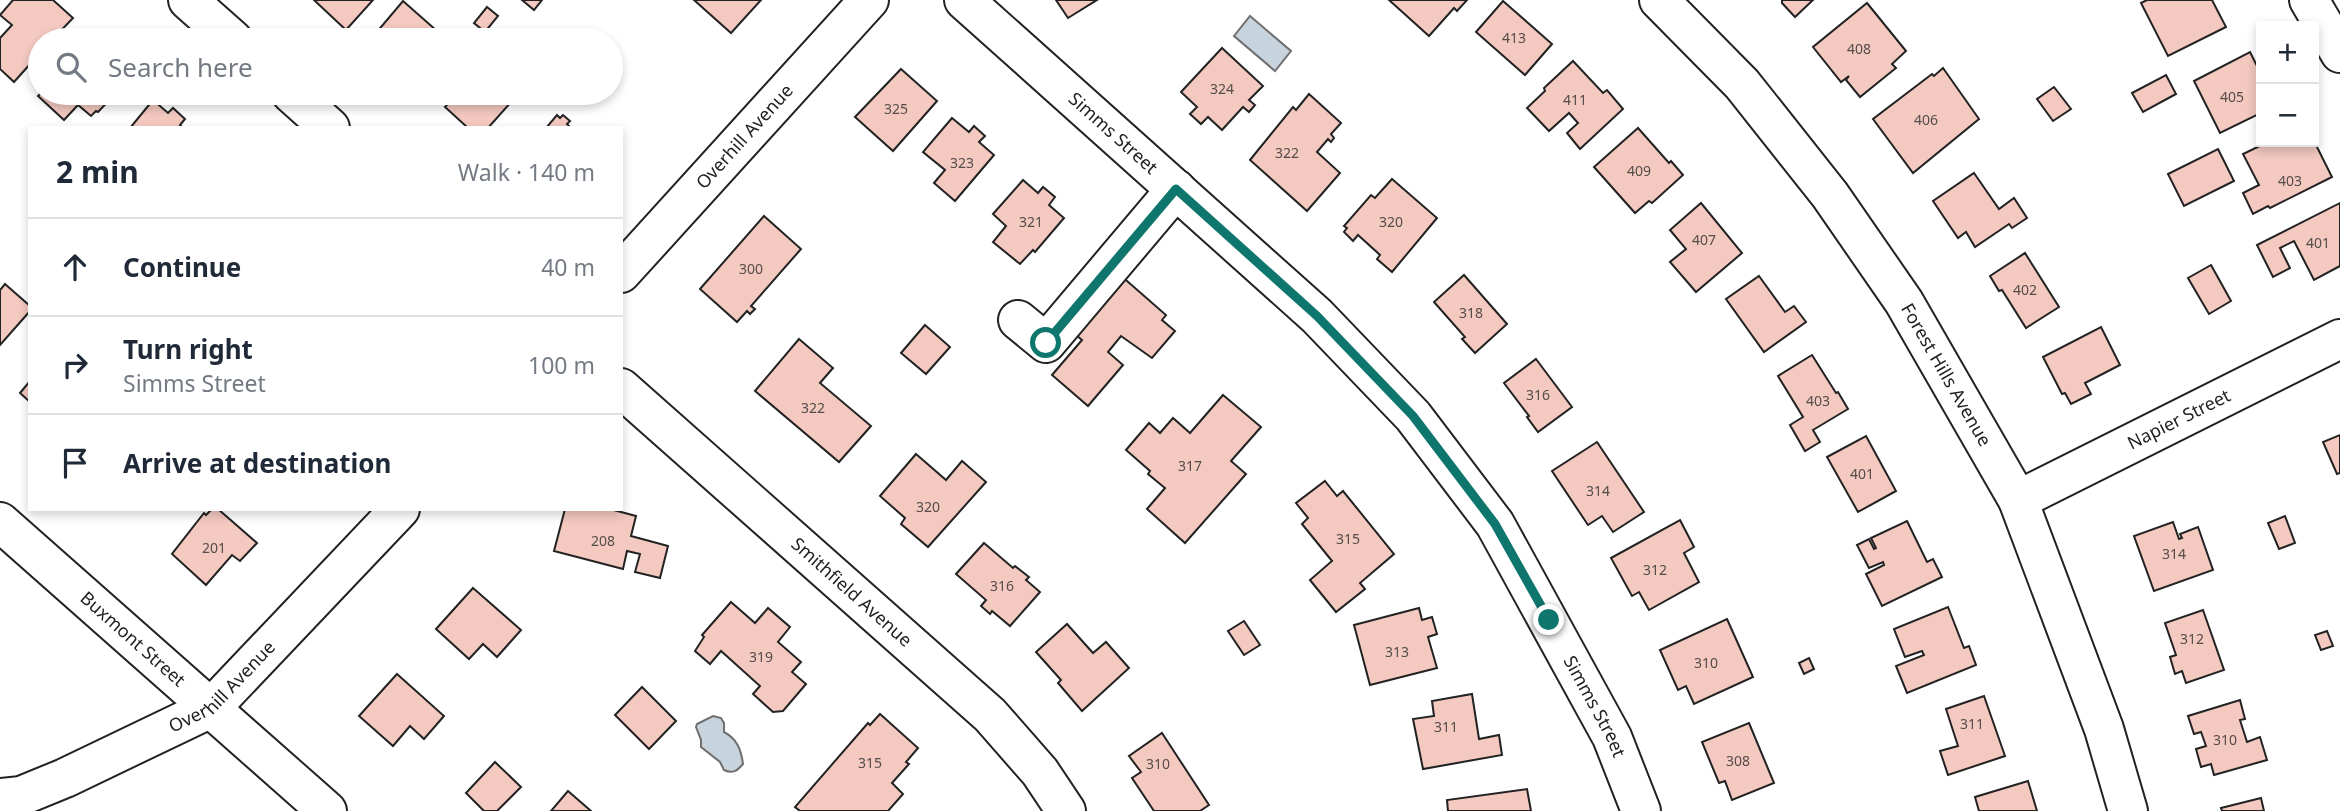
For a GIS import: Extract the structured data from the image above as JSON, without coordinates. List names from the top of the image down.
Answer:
{
  "streets": {
    "street": [
      "Simms Street",
      "Overhill Avenue",
      "Forest Hills Avenue",
      "Napier Street",
      "Smithfield Avenue",
      "Buxmont Street"
    ]
  },
  "crossings": [
    ["Overhill Avenue", "Buxmont Street"],
    ["Forest Hills Avenue", "Napier Street"]
  ],
  "house_numbers": [
    "413",
    "408",
    "324",
    "405",
    "411",
    "325",
    "406",
    "322",
    "323",
    "409",
    "403",
    "321",
    "320",
    "407",
    "401",
    "300",
    "402",
    "318",
    "316",
    "403",
    "322",
    "317",
    "401",
    "314",
    "320",
    "315",
    "208",
    "201",
    "314",
    "312",
    "316",
    "312",
    "313",
    "319",
    "310",
    "311",
    "311",
    "310",
    "308",
    "315",
    "310"
  ],
  "page": {
    "map_buttons": ["+", "−"],
    "search": "Search here",
    "heading": ["2 min", "Walk · 140 m"],
    "list": [
      ["Continue", "40 m"],
      ["Turn right", "Simms Street", "100 m"],
      "Arrive at destination"
    ]
  }
}
